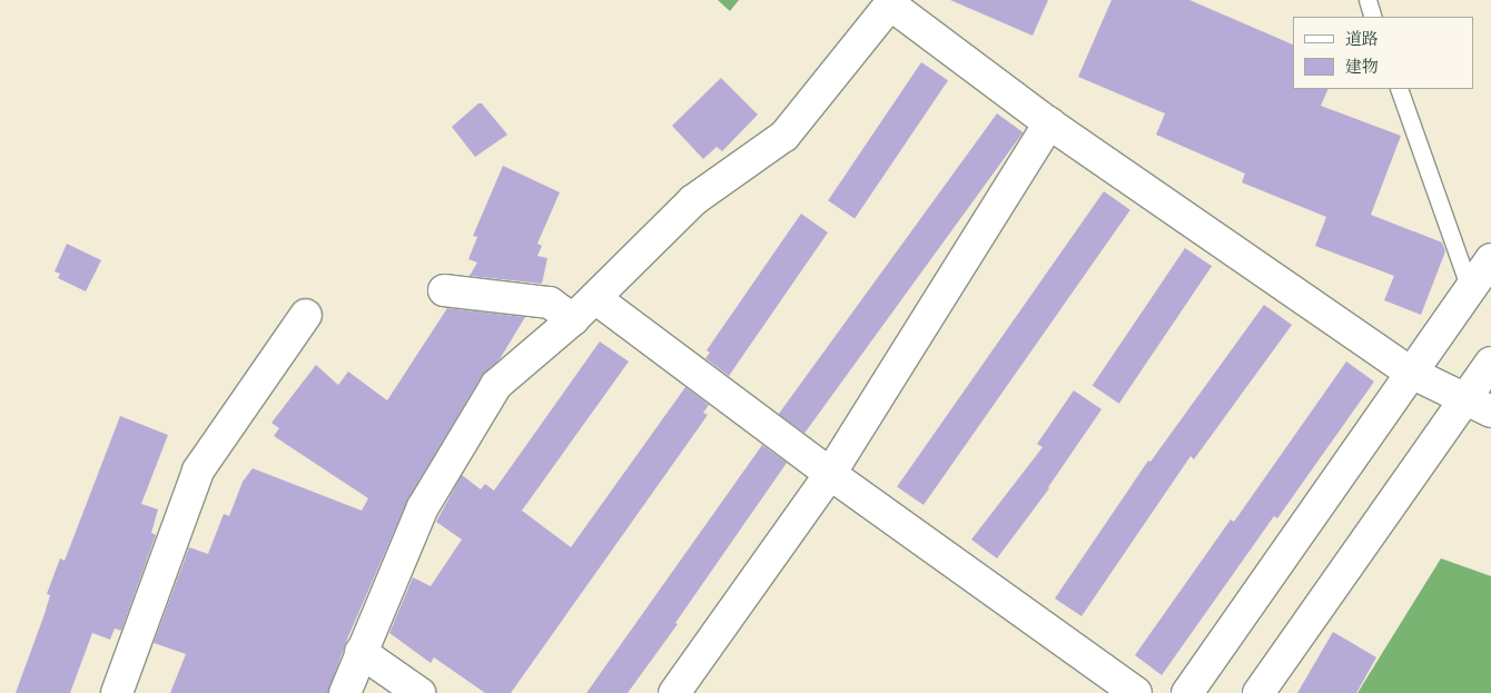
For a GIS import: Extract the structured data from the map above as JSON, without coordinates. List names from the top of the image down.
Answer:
{
  "legend": ["道路", "建物"]
}
